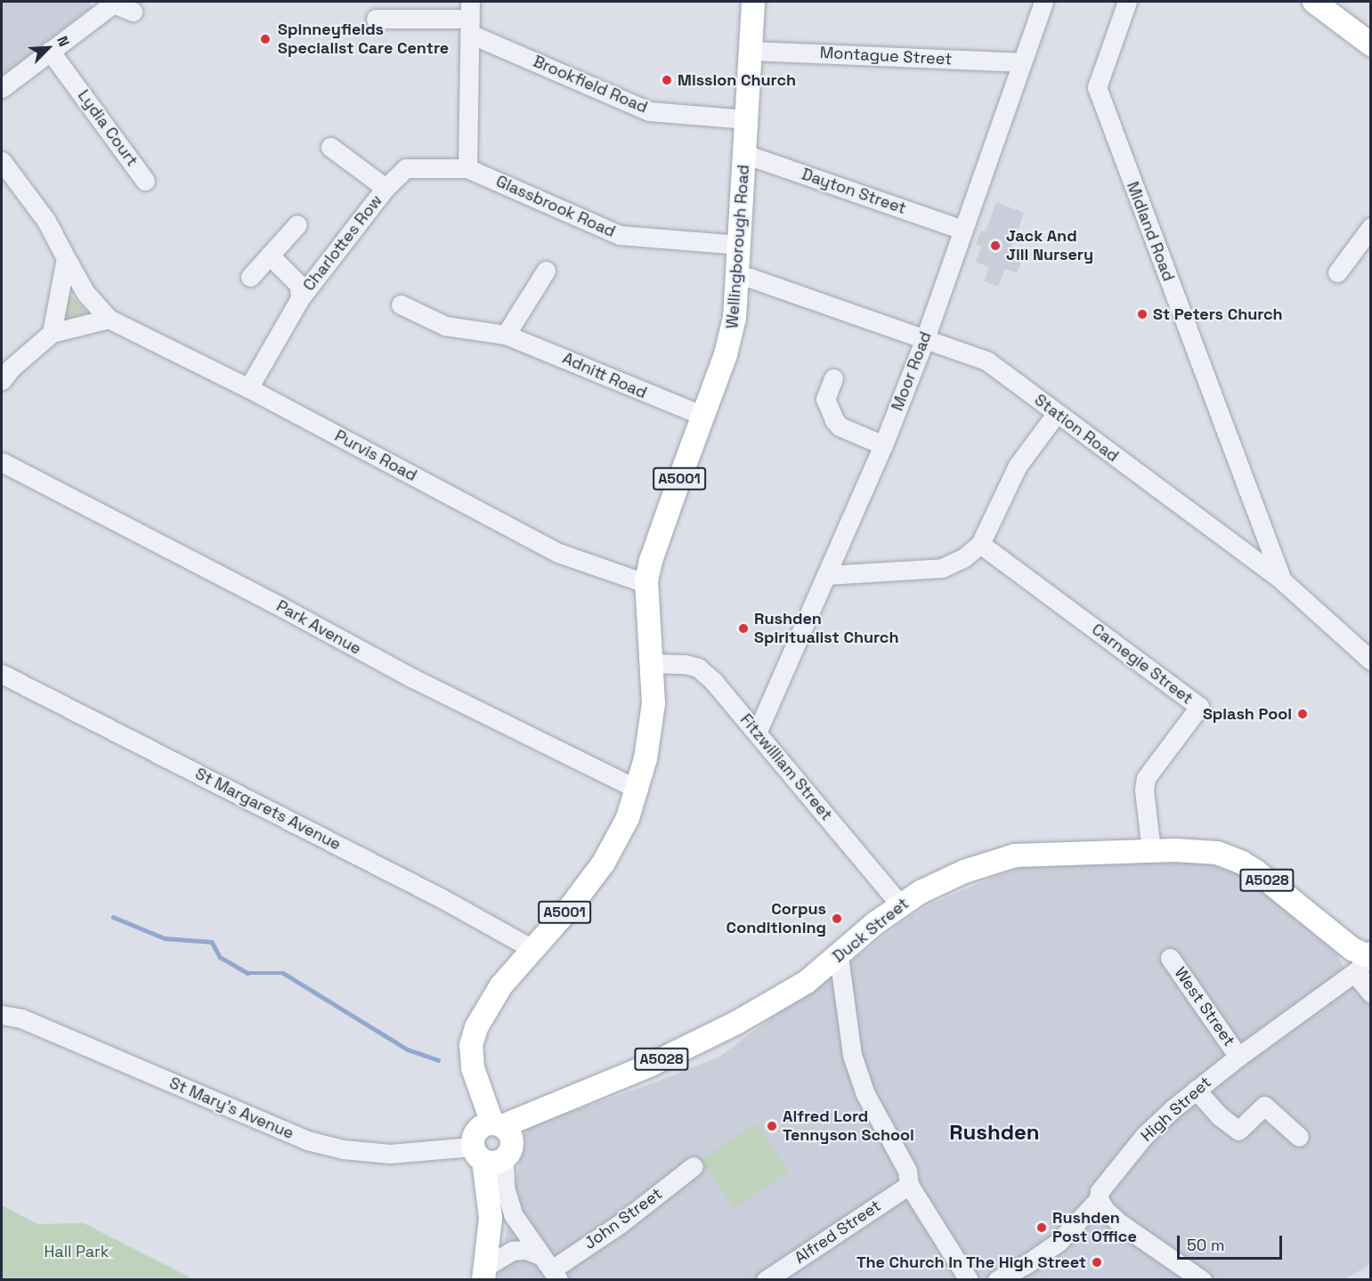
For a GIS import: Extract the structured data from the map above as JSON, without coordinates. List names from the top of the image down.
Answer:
{
  "streets": {
    "main road": [
      "Wellingborough Road",
      "A5001",
      "A5028",
      "Duck Street"
    ],
    "street": [
      "Montague Street",
      "Brookfield Road",
      "Lydia Court",
      "Dayton Street",
      "Glassbrook Road",
      "Midland Road",
      "Charlottes Row",
      "Moor Road",
      "Adnitt Road",
      "Station Road",
      "Purvis Road",
      "Park Avenue",
      "Carnegie Street",
      "Fitzwilliam Street",
      "St Margarets Avenue",
      "West Street",
      "St Mary's Avenue",
      "High Street",
      "John Street",
      "Alfred Street"
    ]
  },
  "crossings": [
    ["Montague Street", "Wellingborough Road"],
    ["Montague Street", "Moor Road"],
    ["Brookfield Road", "Wellingborough Road"],
    ["Dayton Street", "Wellingborough Road"],
    ["Dayton Street", "Moor Road"],
    ["Glassbrook Road", "Charlottes Row"],
    ["Glassbrook Road", "Wellingborough Road"],
    ["Midland Road", "Station Road"],
    ["Charlottes Row", "Purvis Road"],
    ["Wellingborough Road", "Adnitt Road"],
    ["Wellingborough Road", "Station Road"],
    ["Wellingborough Road", "Purvis Road"],
    ["Wellingborough Road", "Park Avenue"],
    ["Wellingborough Road", "Fitzwilliam Street"],
    ["Wellingborough Road", "St Margarets Avenue"],
    ["Wellingborough Road", "A5028"],
    ["Wellingborough Road", "Duck Street"],
    ["Wellingborough Road", "St Mary's Avenue"],
    ["Moor Road", "Station Road"],
    ["Moor Road", "Fitzwilliam Street"],
    ["Carnegie Street", "Duck Street"],
    ["Fitzwilliam Street", "Duck Street"],
    ["A5028", "Duck Street"],
    ["A5028", "St Mary's Avenue"],
    ["Duck Street", "St Mary's Avenue"],
    ["Duck Street", "High Street"],
    ["West Street", "High Street"]
  ],
  "districts": ["Rushden"],
  "parks": ["Hall Park"],
  "places": [
    "Spinneyfields Specialist Care Centre",
    "Mission Church",
    "Jack And Jill Nursery",
    "St Peters Church",
    "Rushden Spiritualist Church",
    "Splash Pool",
    "Corpus Conditioning",
    "Alfred Lord Tennyson School",
    "Rushden Post Office",
    "The Church In The High Street"
  ],
  "scale_bar": "50 m",
  "north": "top right"
}
